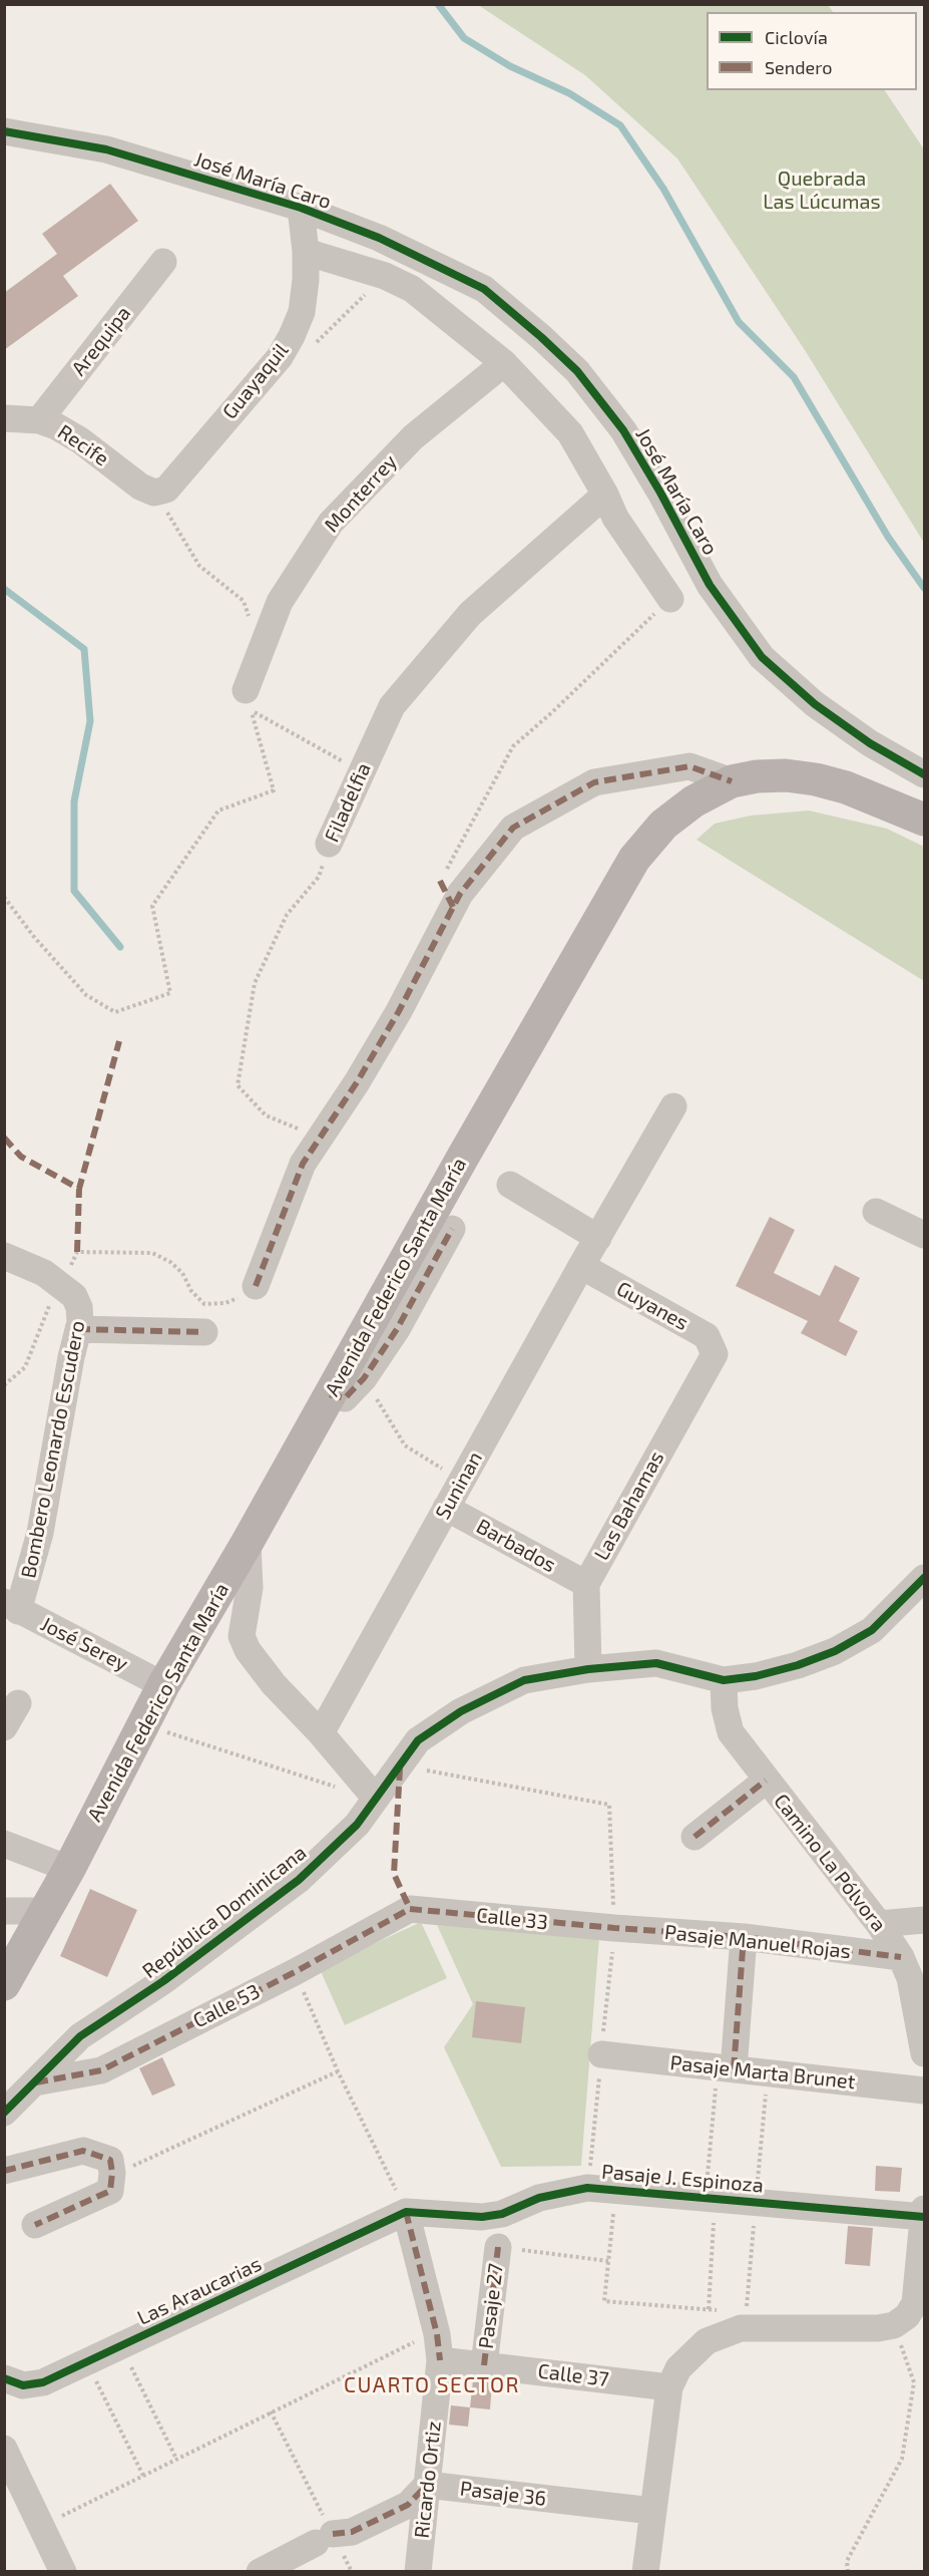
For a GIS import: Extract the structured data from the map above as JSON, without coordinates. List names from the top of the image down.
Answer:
{
  "streets": {
    "main road": ["Avenida Federico Santa María"],
    "street": [
      "José María Caro",
      "Arequipa",
      "Guayaquil",
      "Recife",
      "Monterrey",
      "Filadelfia",
      "Guyanes",
      "Bombero Leonardo Escudero",
      "Suninan",
      "Las Bahamas",
      "Barbados",
      "José Serey",
      "Camino La Pólvora",
      "República Dominicana",
      "Calle 33",
      "Pasaje Manuel Rojas",
      "Calle 53",
      "Pasaje Marta Brunet",
      "Pasaje J. Espinoza",
      "Las Araucarias",
      "Pasaje 27",
      "Calle 37",
      "Ricardo Ortiz",
      "Pasaje 36"
    ]
  },
  "crossings": [
    ["José María Caro", "Guayaquil"],
    ["Arequipa", "Recife"],
    ["Guayaquil", "Recife"],
    ["Avenida Federico Santa María", "José Serey"],
    ["Guyanes", "Suninan"],
    ["Guyanes", "Las Bahamas"],
    ["Bombero Leonardo Escudero", "José Serey"],
    ["Suninan", "Barbados"],
    ["Las Bahamas", "Barbados"],
    ["Las Bahamas", "República Dominicana"],
    ["Camino La Pólvora", "República Dominicana"],
    ["Camino La Pólvora", "Pasaje Manuel Rojas"],
    ["República Dominicana", "Calle 53"],
    ["Calle 33", "Pasaje Manuel Rojas"],
    ["Calle 33", "Calle 53"],
    ["Pasaje J. Espinoza", "Las Araucarias"],
    ["Pasaje J. Espinoza", "Ricardo Ortiz"],
    ["Las Araucarias", "Ricardo Ortiz"],
    ["Pasaje 27", "Calle 37"],
    ["Calle 37", "Ricardo Ortiz"],
    ["Ricardo Ortiz", "Pasaje 36"]
  ],
  "districts": ["CUARTO SECTOR"],
  "parks": ["Quebrada Las Lúcumas"],
  "legend": ["Ciclovía", "Sendero"]
}
